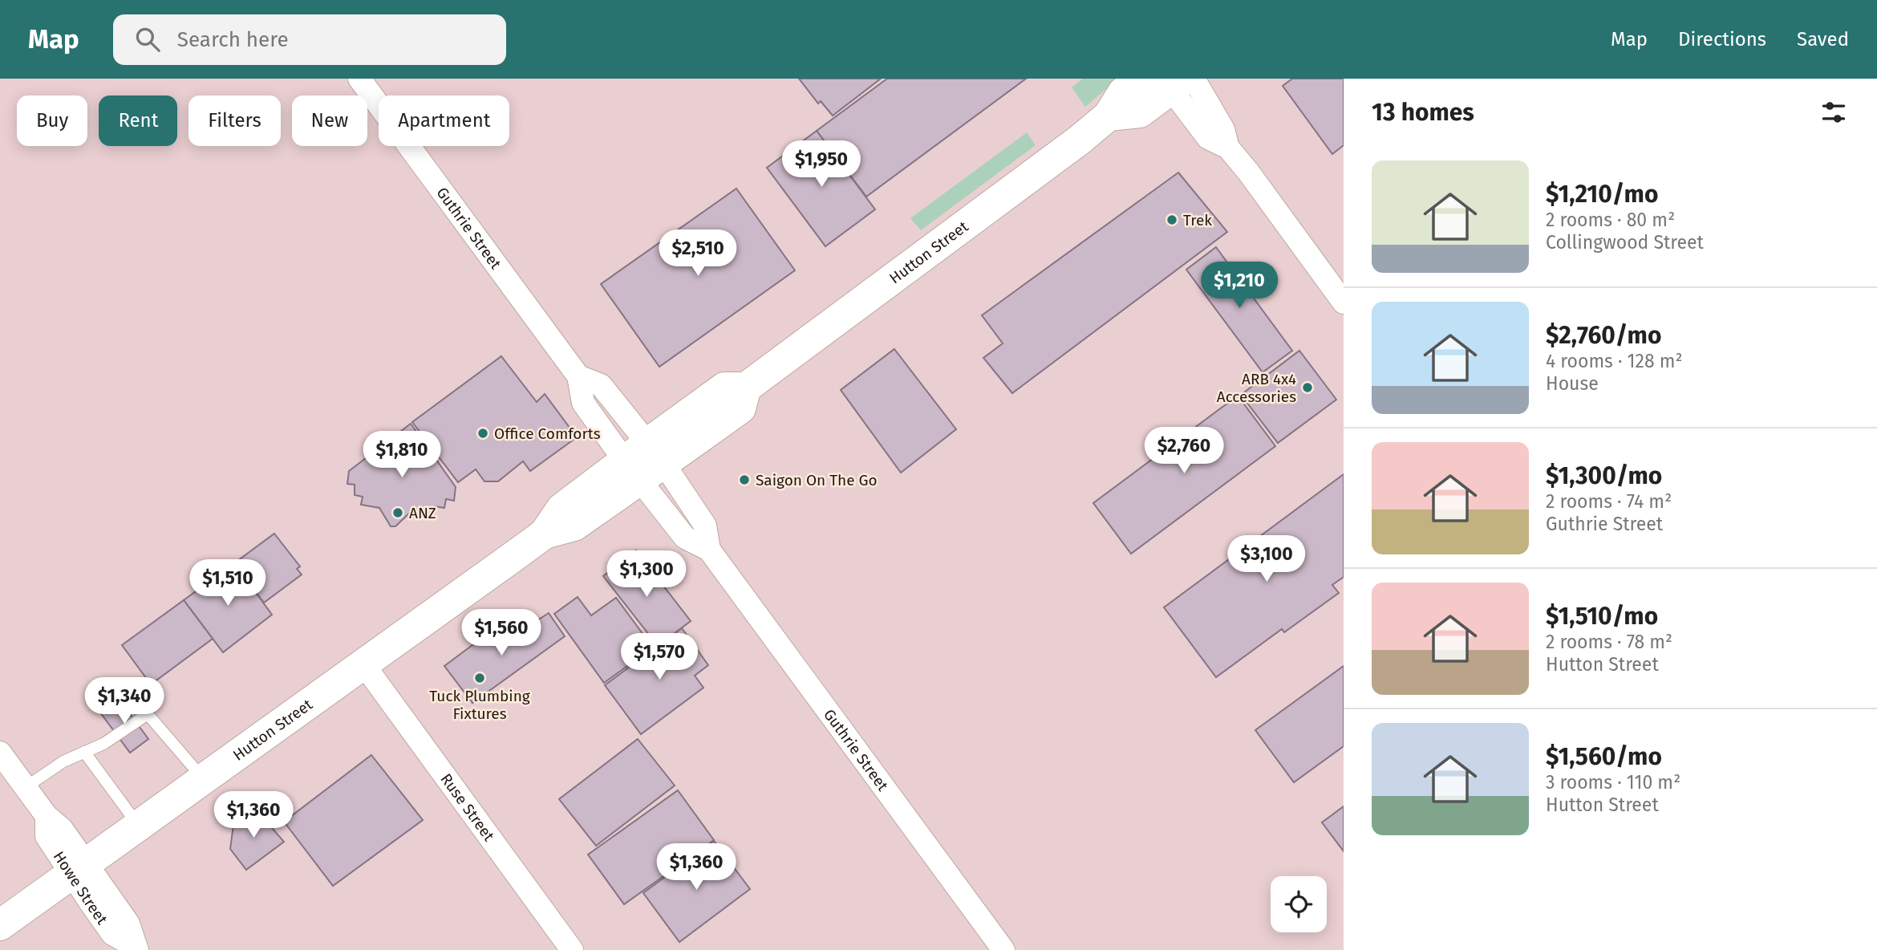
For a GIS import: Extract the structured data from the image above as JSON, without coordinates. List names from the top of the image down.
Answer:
{
  "streets": {
    "main road": ["Hutton Street"],
    "street": ["Guthrie Street", "Ruse Street", "Howe Street"]
  },
  "crossings": [
    ["Guthrie Street", "Hutton Street"],
    ["Hutton Street", "Ruse Street"],
    ["Hutton Street", "Howe Street"]
  ],
  "places": [
    "Trek",
    "ARB 4x4 Accessories",
    "Office Comforts",
    "Saigon On The Go",
    "ANZ",
    "Tuck Plumbing Fixtures"
  ],
  "page": {
    "header": "Map",
    "search": "Search here",
    "nav": ["Map", "Directions", "Saved"],
    "heading": "13 homes",
    "chip": [
      "Buy",
      "Rent",
      "Filters",
      "New",
      "Apartment"
    ],
    "price": [
      "$1,950",
      "$2,510",
      "$1,210",
      "$2,760",
      "$1,810",
      "$3,100",
      "$1,300",
      "$1,510",
      "$1,560",
      "$1,570",
      "$1,340",
      "$1,360",
      "$1,360"
    ],
    "list": [
      {
        "name": "$1,210/mo",
        "note": "2 rooms · 80 m² · Collingwood Street"
      },
      {
        "name": "$2,760/mo",
        "note": "4 rooms · 128 m² · House"
      },
      {
        "name": "$1,300/mo",
        "note": "2 rooms · 74 m² · Guthrie Street"
      },
      {
        "name": "$1,510/mo",
        "note": "2 rooms · 78 m² · Hutton Street"
      },
      {
        "name": "$1,560/mo",
        "note": "3 rooms · 110 m² · Hutton Street"
      }
    ]
  }
}
